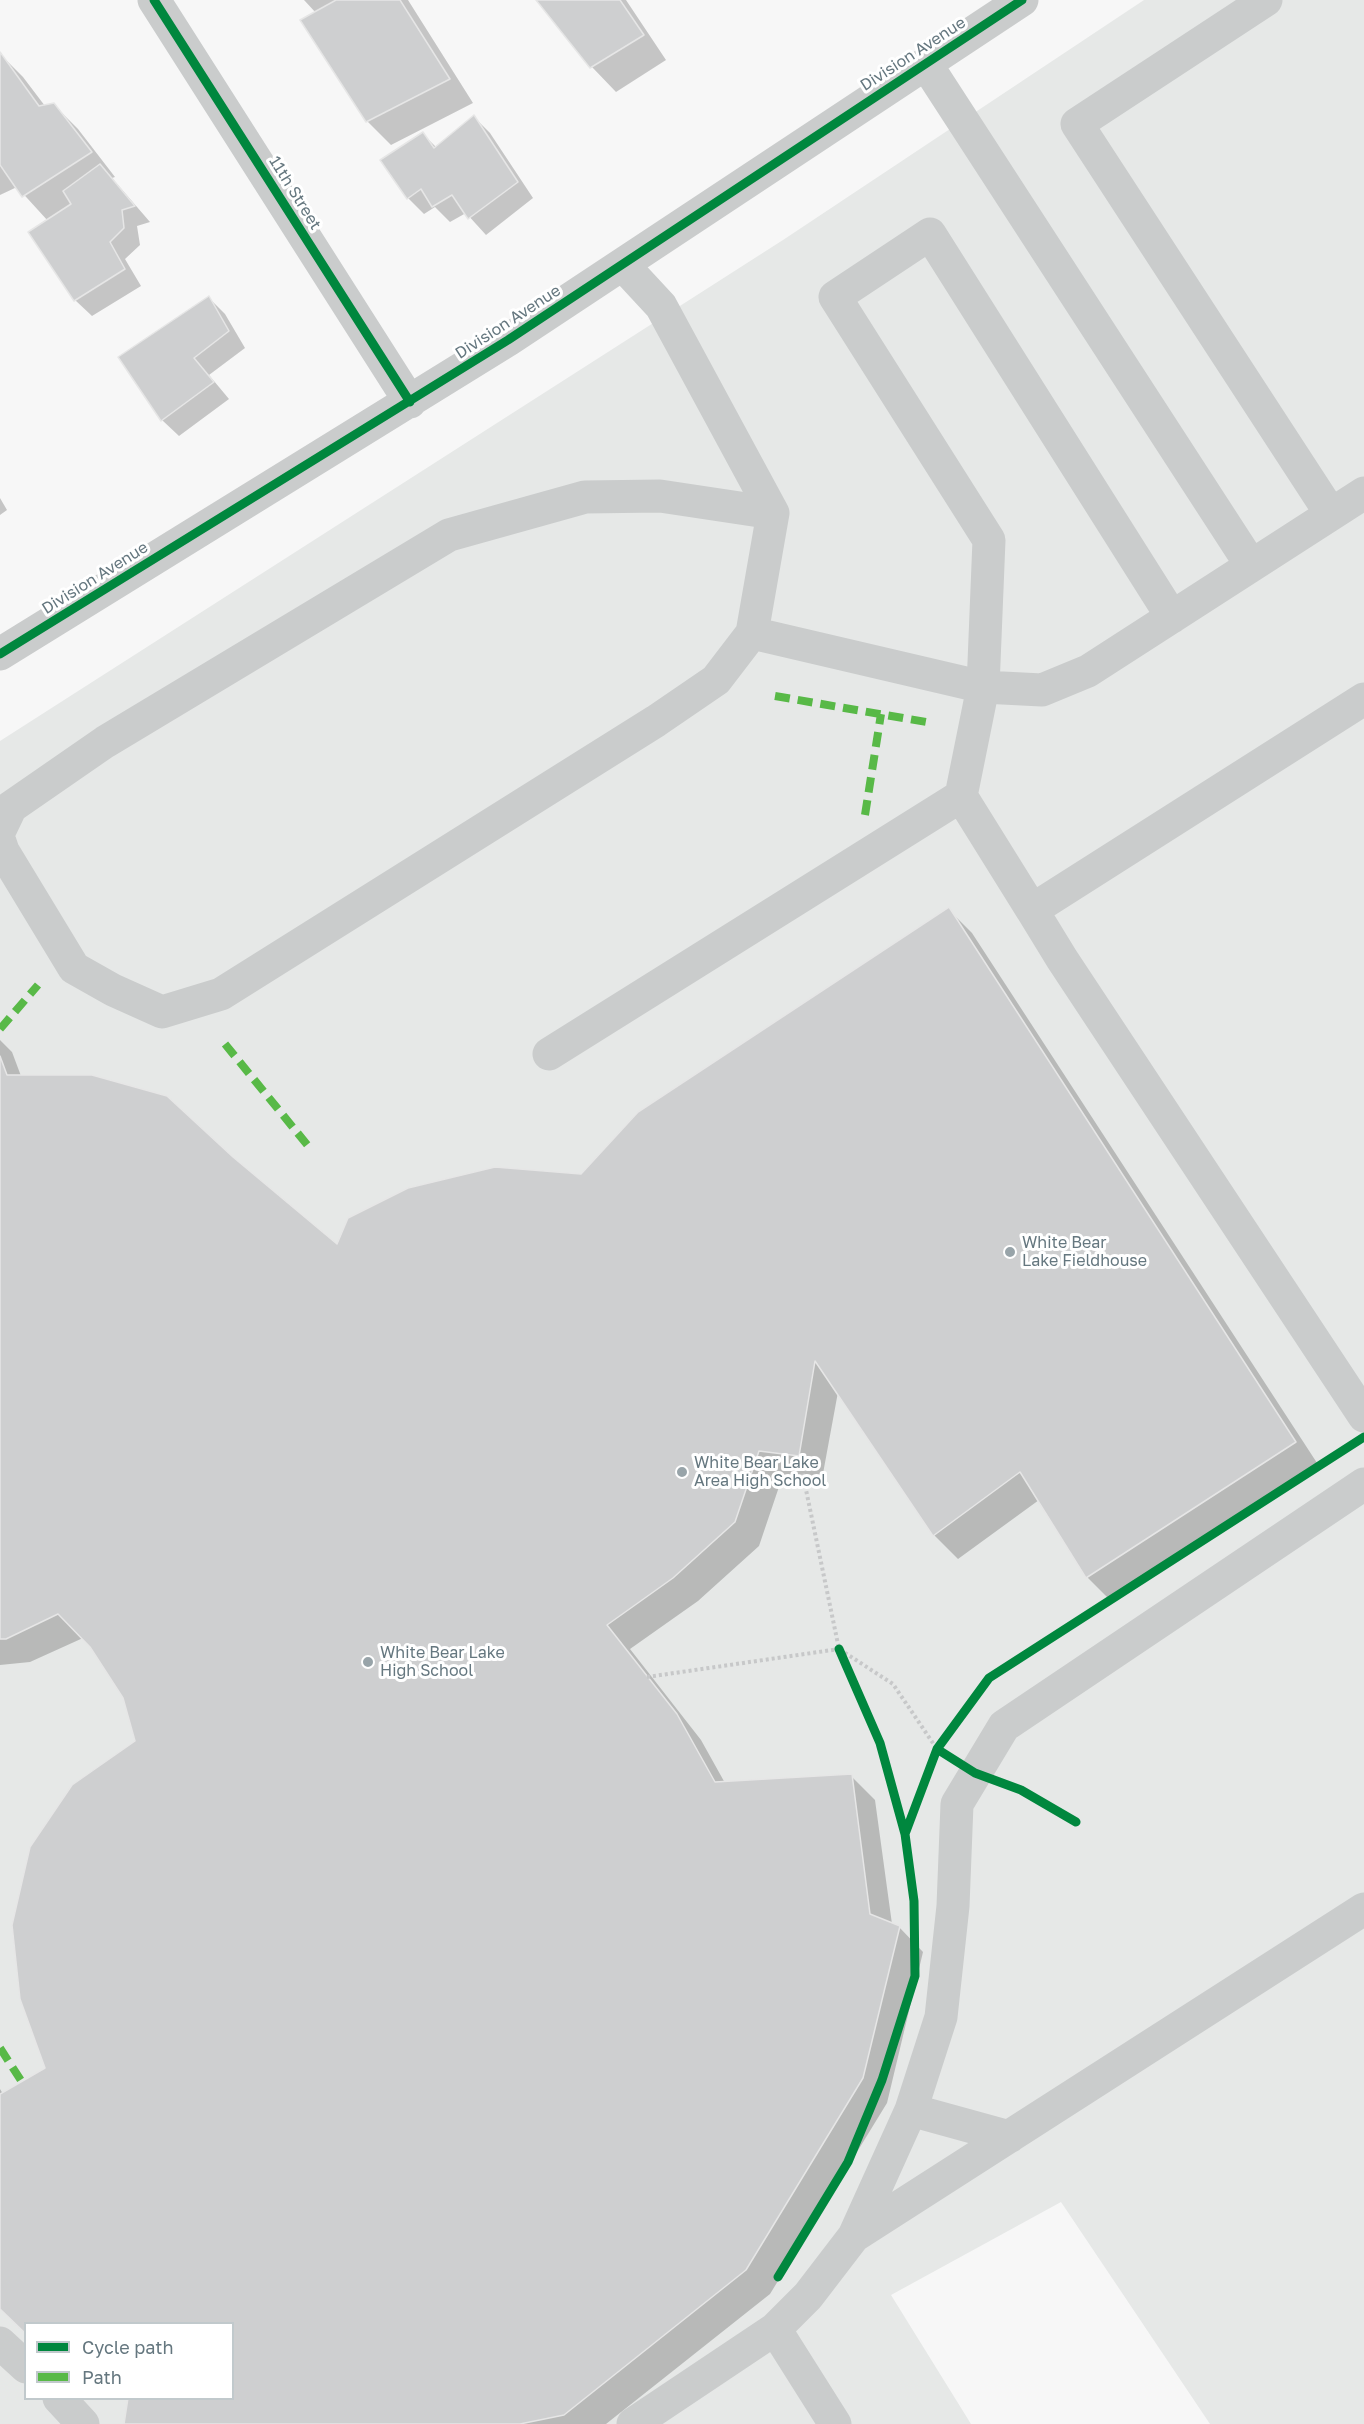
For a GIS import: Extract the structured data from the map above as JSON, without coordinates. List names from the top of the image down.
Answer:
{
  "streets": {
    "street": ["Division Avenue", "11th Street"]
  },
  "crossings": [
    ["Division Avenue", "11th Street"]
  ],
  "places": ["White Bear Lake Fieldhouse", "White Bear Lake Area High School", "White Bear Lake High School"],
  "legend": ["Cycle path", "Path"]
}
